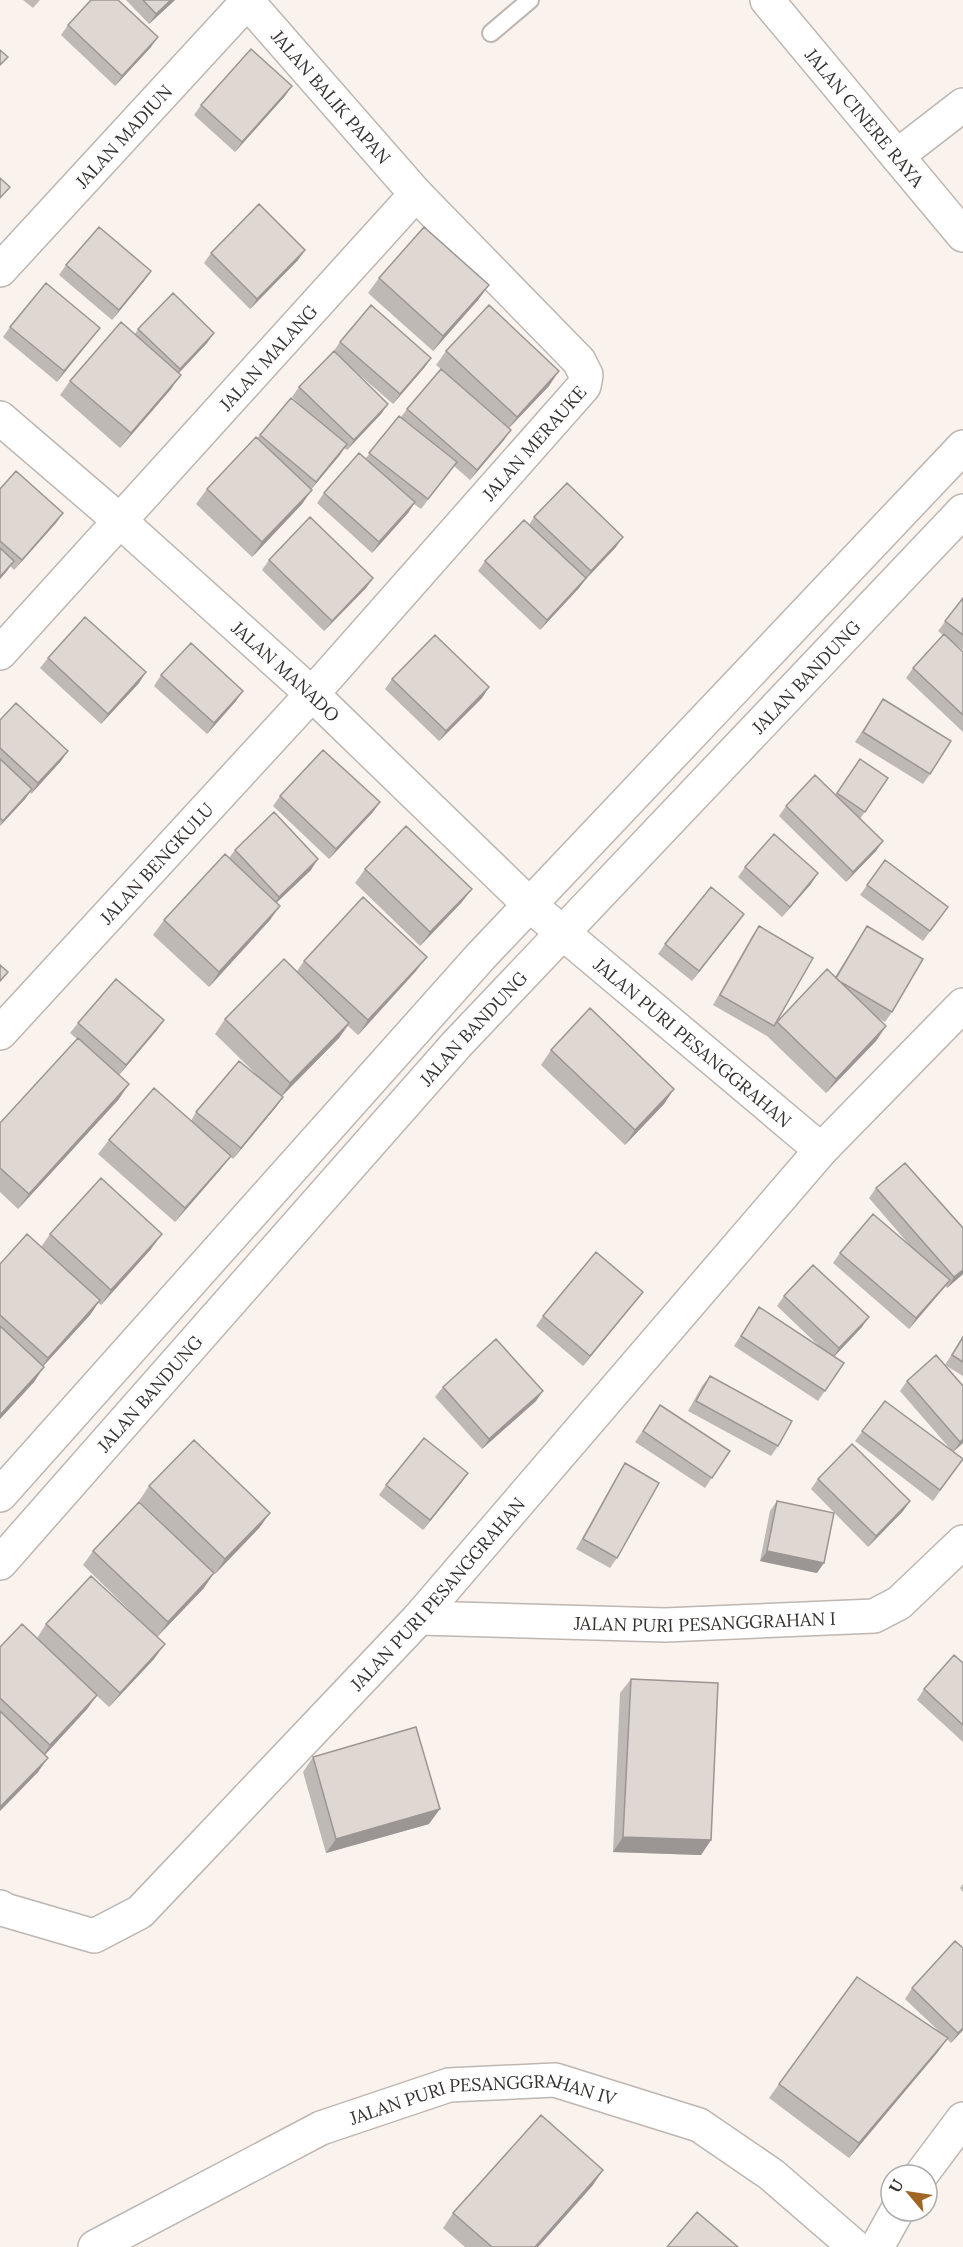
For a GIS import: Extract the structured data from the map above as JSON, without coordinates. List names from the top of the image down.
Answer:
{
  "streets": {
    "street": [
      "JALAN BALIK PAPAN",
      "JALAN CINERE RAYA",
      "JALAN MADIUN",
      "JALAN MALANG",
      "JALAN MERAUKE",
      "JALAN MANADO",
      "JALAN BANDUNG",
      "JALAN BENGKULU",
      "JALAN PURI PESANGGRAHAN",
      "JALAN PURI PESANGGRAHAN I",
      "JALAN PURI PESANGGRAHAN IV"
    ]
  },
  "crossings": [
    ["JALAN BALIK PAPAN", "JALAN MADIUN"],
    ["JALAN BALIK PAPAN", "JALAN MALANG"],
    ["JALAN BALIK PAPAN", "JALAN MERAUKE"],
    ["JALAN MALANG", "JALAN MERAUKE"],
    ["JALAN MALANG", "JALAN MANADO"],
    ["JALAN MERAUKE", "JALAN MANADO"],
    ["JALAN MERAUKE", "JALAN BENGKULU"],
    ["JALAN MANADO", "JALAN BANDUNG"],
    ["JALAN MANADO", "JALAN BENGKULU"],
    ["JALAN MANADO", "JALAN PURI PESANGGRAHAN"],
    ["JALAN BANDUNG", "JALAN PURI PESANGGRAHAN"],
    ["JALAN PURI PESANGGRAHAN", "JALAN PURI PESANGGRAHAN I"]
  ],
  "north": "top left"
}
